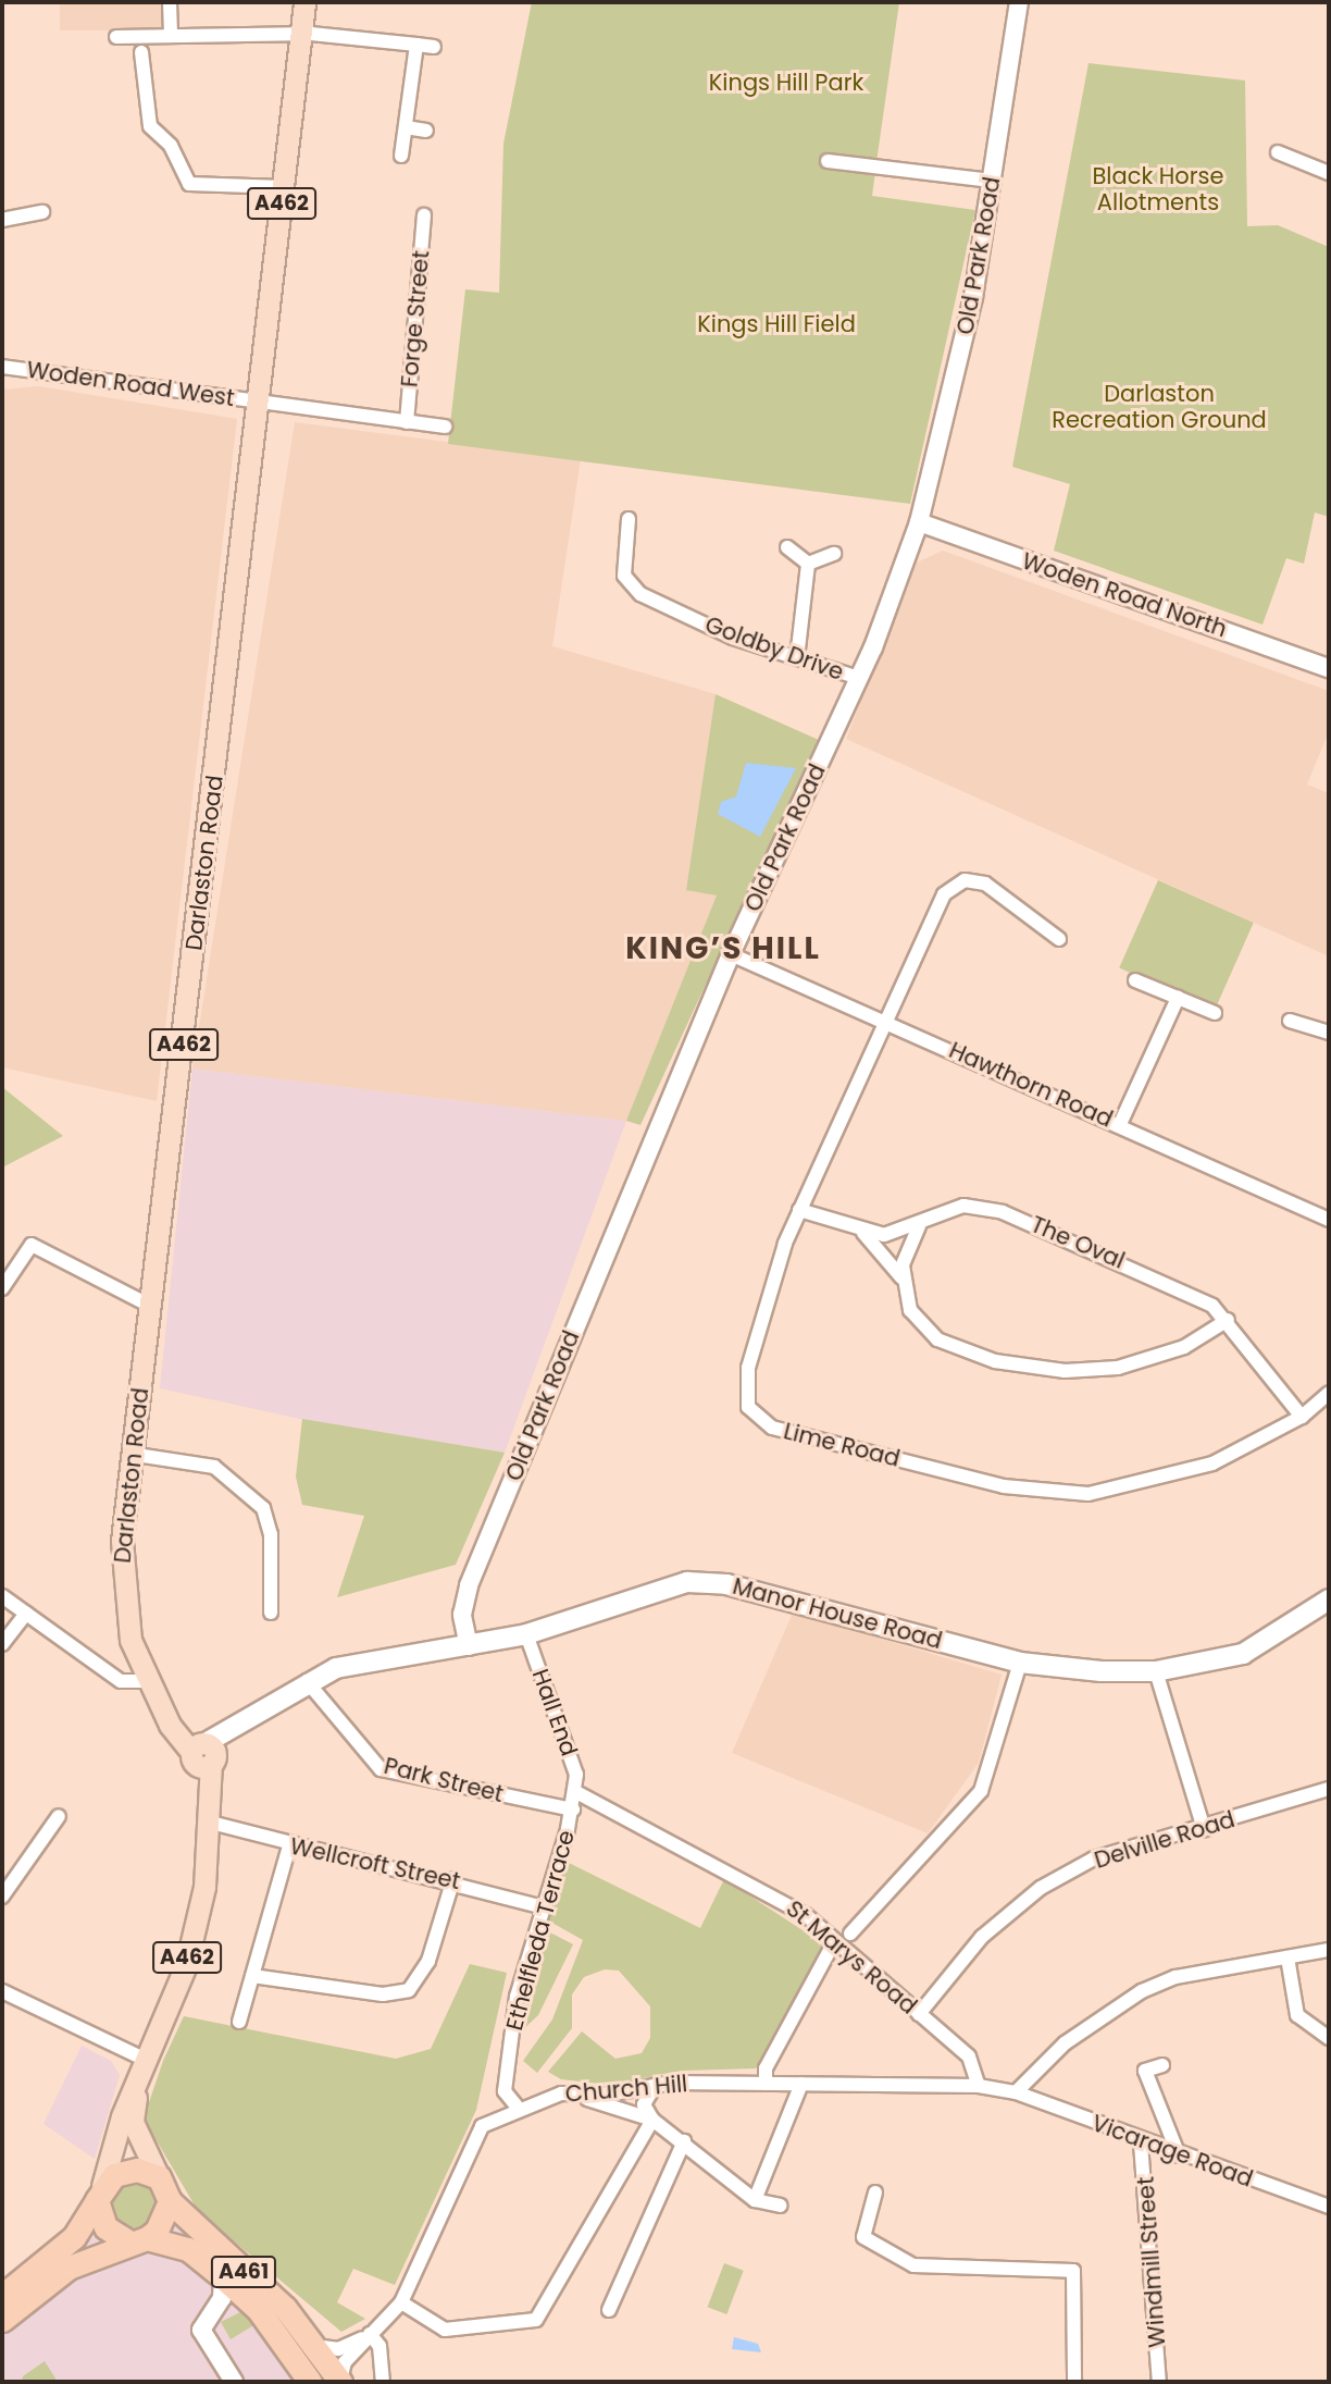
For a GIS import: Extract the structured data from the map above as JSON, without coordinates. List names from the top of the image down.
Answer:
{
  "streets": {
    "highway": ["A461"],
    "main road": ["A462", "Darlaston Road", "Manor House Road"],
    "street": [
      "Old Park Road",
      "Forge Street",
      "Woden Road West",
      "Woden Road North",
      "Goldby Drive",
      "Hawthorn Road",
      "The Oval",
      "Lime Road",
      "Hall End",
      "Park Street",
      "Delville Road",
      "Wellcroft Street",
      "Ethelfleda Terrace",
      "St Marys Road",
      "Church Hill",
      "Vicarage Road",
      "Windmill Street"
    ]
  },
  "crossings": [
    ["A462", "Darlaston Road"],
    ["A462", "Wellcroft Street"],
    ["A462", "A461"],
    ["Old Park Road", "Woden Road North"],
    ["Old Park Road", "Goldby Drive"],
    ["Old Park Road", "Hawthorn Road"],
    ["Old Park Road", "Manor House Road"],
    ["Woden Road West", "Darlaston Road"],
    ["Darlaston Road", "Manor House Road"],
    ["Darlaston Road", "Wellcroft Street"],
    ["Hawthorn Road", "Lime Road"],
    ["The Oval", "Lime Road"],
    ["Manor House Road", "Hall End"],
    ["Manor House Road", "Park Street"],
    ["Hall End", "Ethelfleda Terrace"],
    ["Hall End", "St Marys Road"],
    ["Park Street", "Ethelfleda Terrace"],
    ["Delville Road", "St Marys Road"],
    ["Wellcroft Street", "Ethelfleda Terrace"],
    ["Ethelfleda Terrace", "St Marys Road"],
    ["Ethelfleda Terrace", "Church Hill"],
    ["St Marys Road", "Church Hill"],
    ["Church Hill", "Vicarage Road"],
    ["Church Hill", "A461"],
    ["Vicarage Road", "Windmill Street"]
  ],
  "districts": ["KING’S HILL"],
  "parks": [
    "Kings Hill Park",
    "Black Horse Allotments",
    "Kings Hill Field",
    "Darlaston Recreation Ground"
  ]
}
